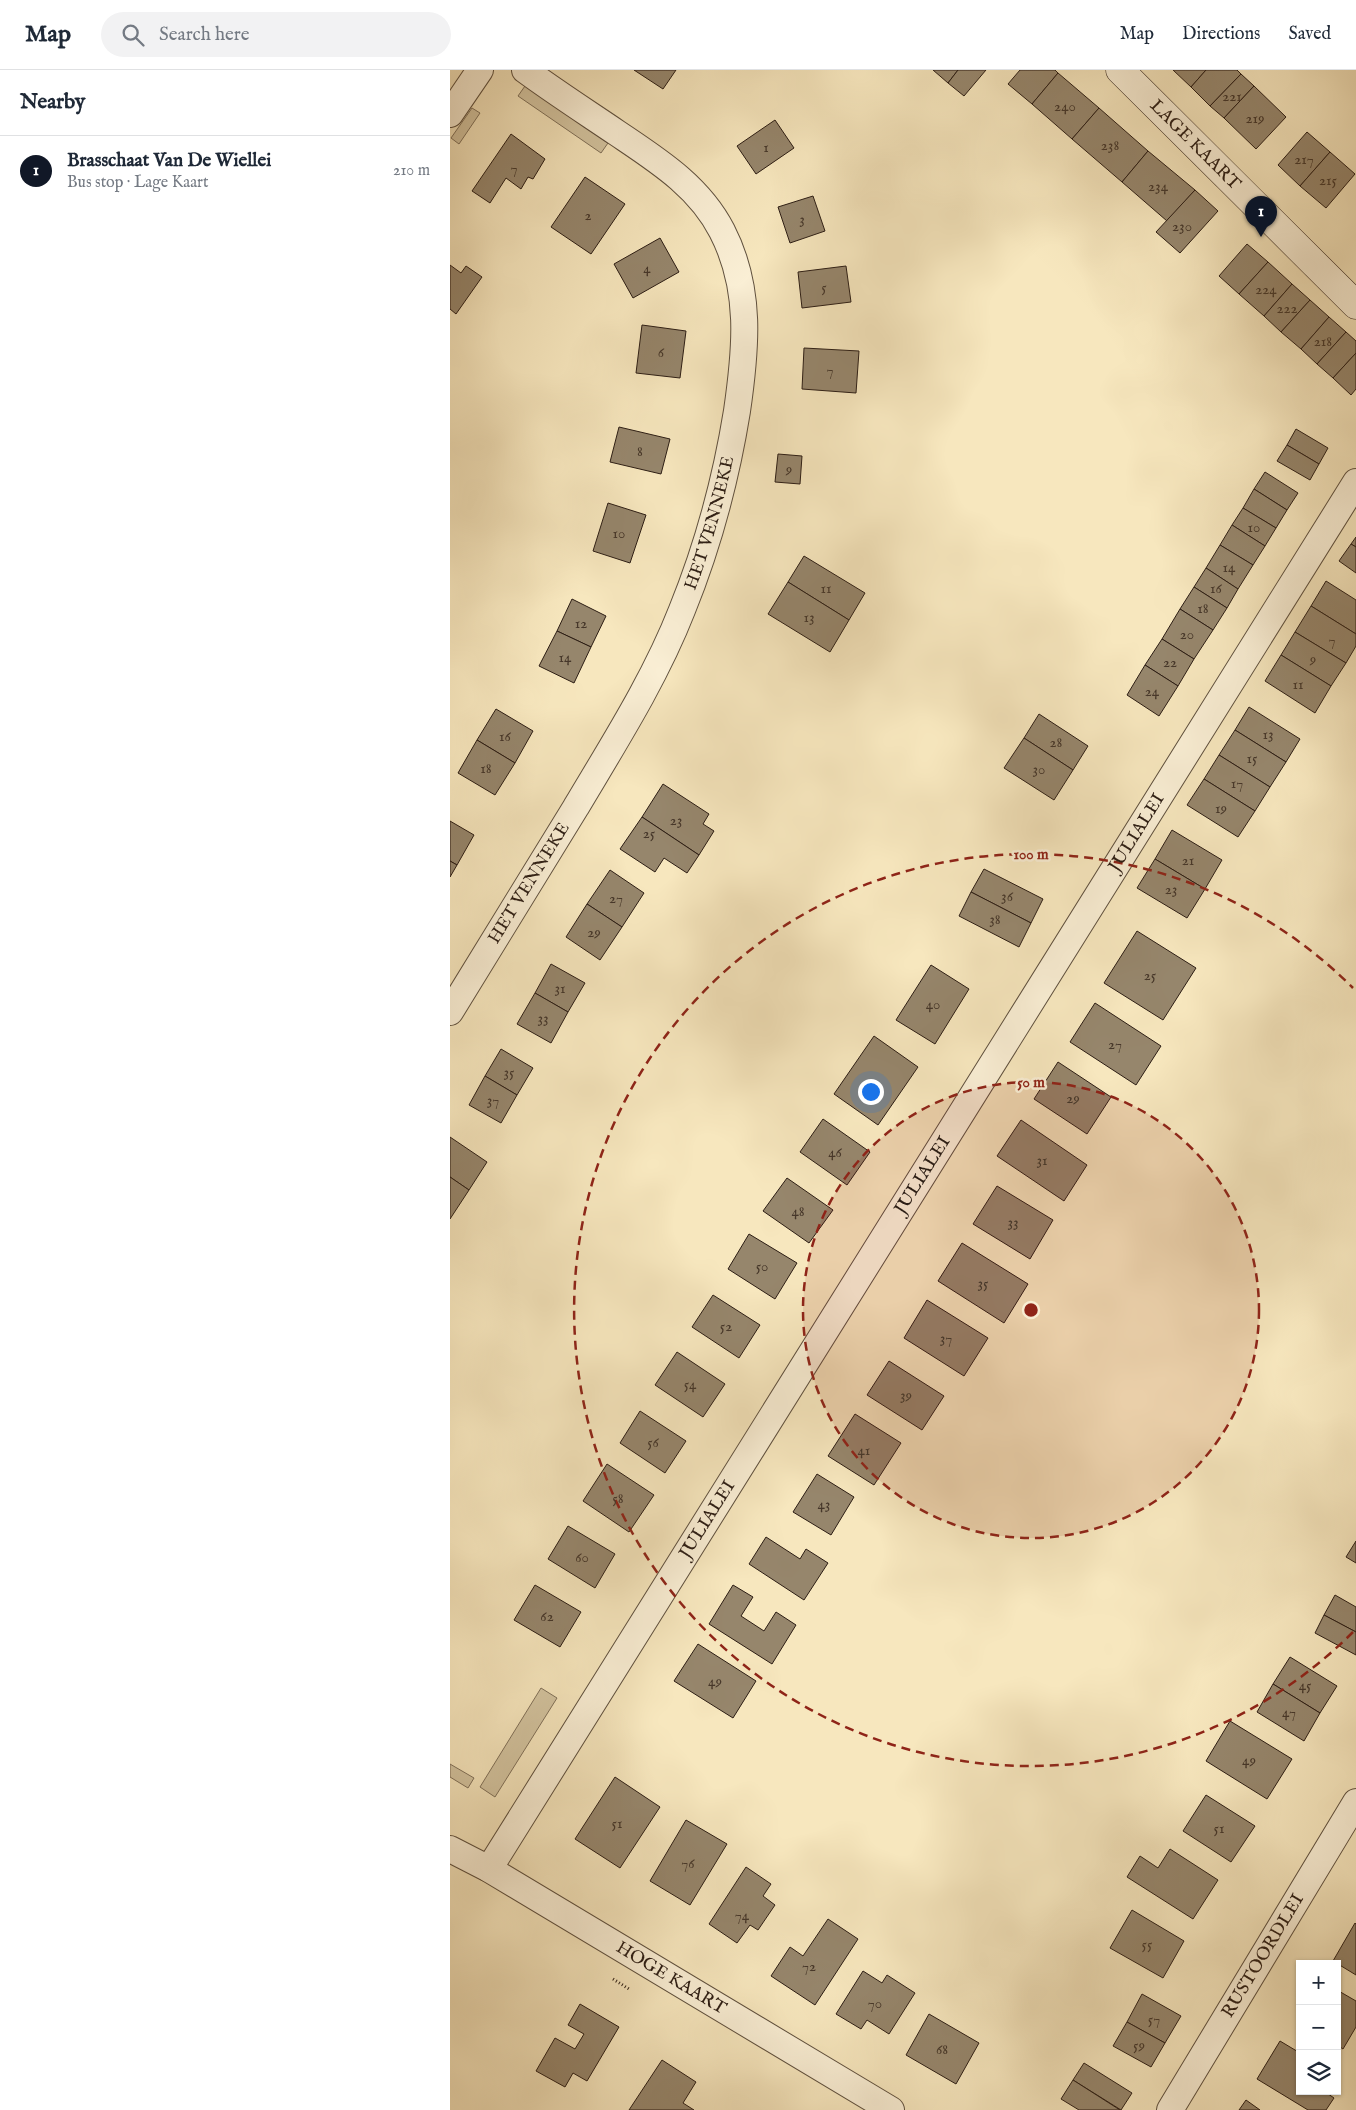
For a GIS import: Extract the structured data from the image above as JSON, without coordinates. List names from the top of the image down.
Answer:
{
  "streets": {
    "street": [
      "LAGE KAART",
      "HET VENNEKE",
      "JULIALEI",
      "RUSTOORDLEI",
      "HOGE KAART"
    ]
  },
  "crossings": [
    ["JULIALEI", "HOGE KAART"]
  ],
  "house_numbers": [
    "221",
    "240",
    "219",
    "238",
    "1",
    "217",
    "7",
    "215",
    "234",
    "2",
    "3",
    "230",
    "4",
    "5",
    "224",
    "222",
    "218",
    "6",
    "7",
    "8",
    "9",
    "10",
    "10",
    "14",
    "11",
    "16",
    "18",
    "13",
    "12",
    "20",
    "7",
    "14",
    "9",
    "22",
    "11",
    "24",
    "13",
    "16",
    "28",
    "15",
    "18",
    "30",
    "17",
    "19",
    "23",
    "25",
    "21",
    "23",
    "36",
    "27",
    "38",
    "29",
    "25",
    "31",
    "40",
    "33",
    "27",
    "35",
    "29",
    "37",
    "46",
    "31",
    "48",
    "33",
    "50",
    "35",
    "52",
    "37",
    "54",
    "39",
    "56",
    "41",
    "58",
    "43",
    "60",
    "62",
    "49",
    "45",
    "47",
    "49",
    "51",
    "51",
    "76",
    "74",
    "55",
    "72",
    "70",
    "57",
    "59",
    "68"
  ],
  "page": {
    "header": "Map",
    "search": "Search here",
    "nav": ["Map", "Directions", "Saved"],
    "heading": "Nearby",
    "list": [
      {
        "mark": "1",
        "name": "Brasschaat Van De Wiellei",
        "note": "Bus stop · Lage Kaart",
        "value": "210 m"
      }
    ],
    "pins": "1",
    "map_buttons": ["+", "−"]
  },
  "rings": ["100 m", "50 m"]
}
